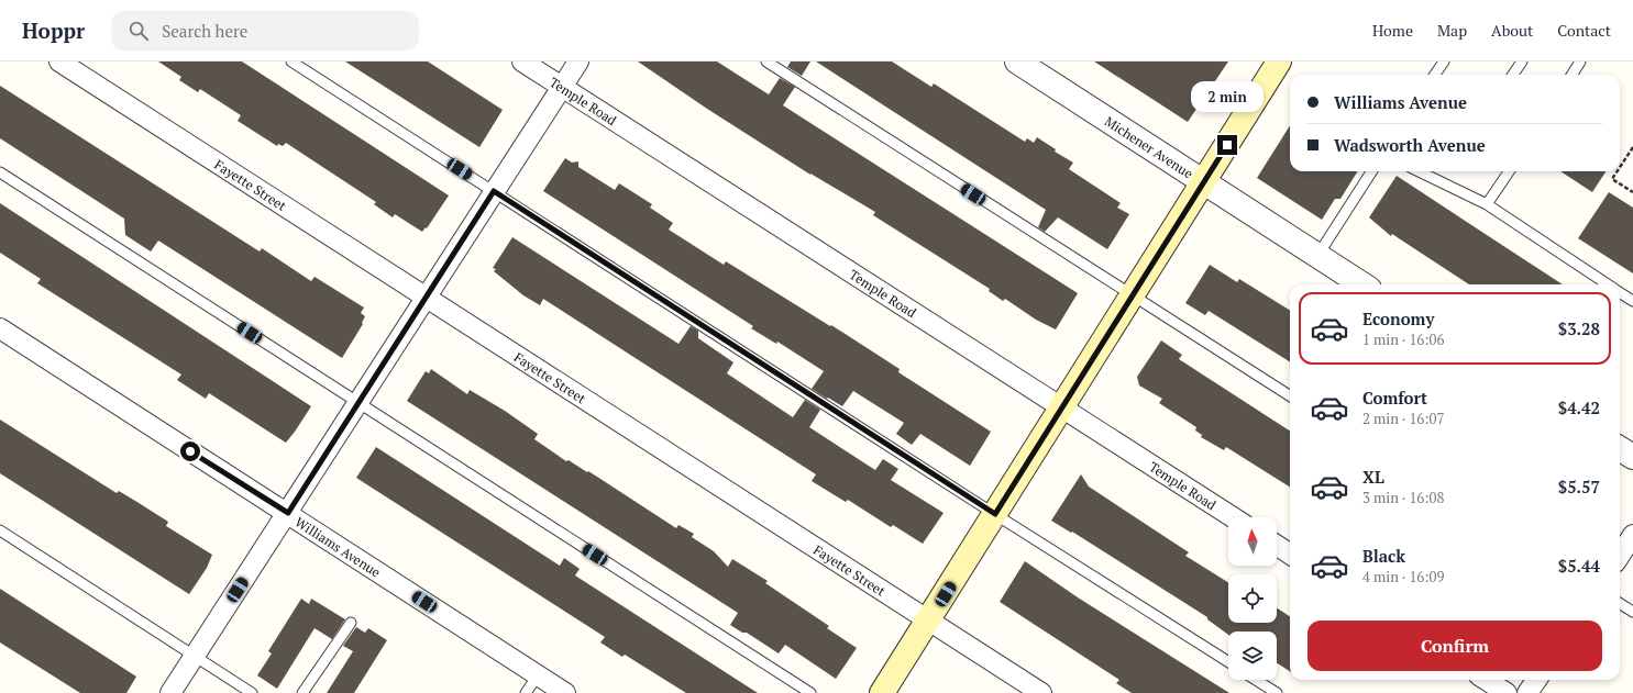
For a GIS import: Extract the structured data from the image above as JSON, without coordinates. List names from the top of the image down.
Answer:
{
  "streets": {
    "street": [
      "Temple Road",
      "Michener Avenue",
      "Fayette Street",
      "Williams Avenue"
    ]
  },
  "north": "top",
  "page": {
    "header": "Hoppr",
    "search": "Search here",
    "nav": [
      "Home",
      "Map",
      "About",
      "Contact"
    ],
    "banner": ["Williams Avenue", "Wadsworth Avenue"],
    "bubble": "2 min",
    "list": [
      {
        "name": "Economy",
        "note": "1 min · 16:06",
        "value": "$3.28"
      },
      {
        "name": "Comfort",
        "note": "2 min · 16:07",
        "value": "$4.42"
      },
      {
        "name": "XL",
        "note": "3 min · 16:08",
        "value": "$5.57"
      },
      {
        "name": "Black",
        "note": "4 min · 16:09",
        "value": "$5.44"
      }
    ],
    "buttons": "Confirm"
  }
}
